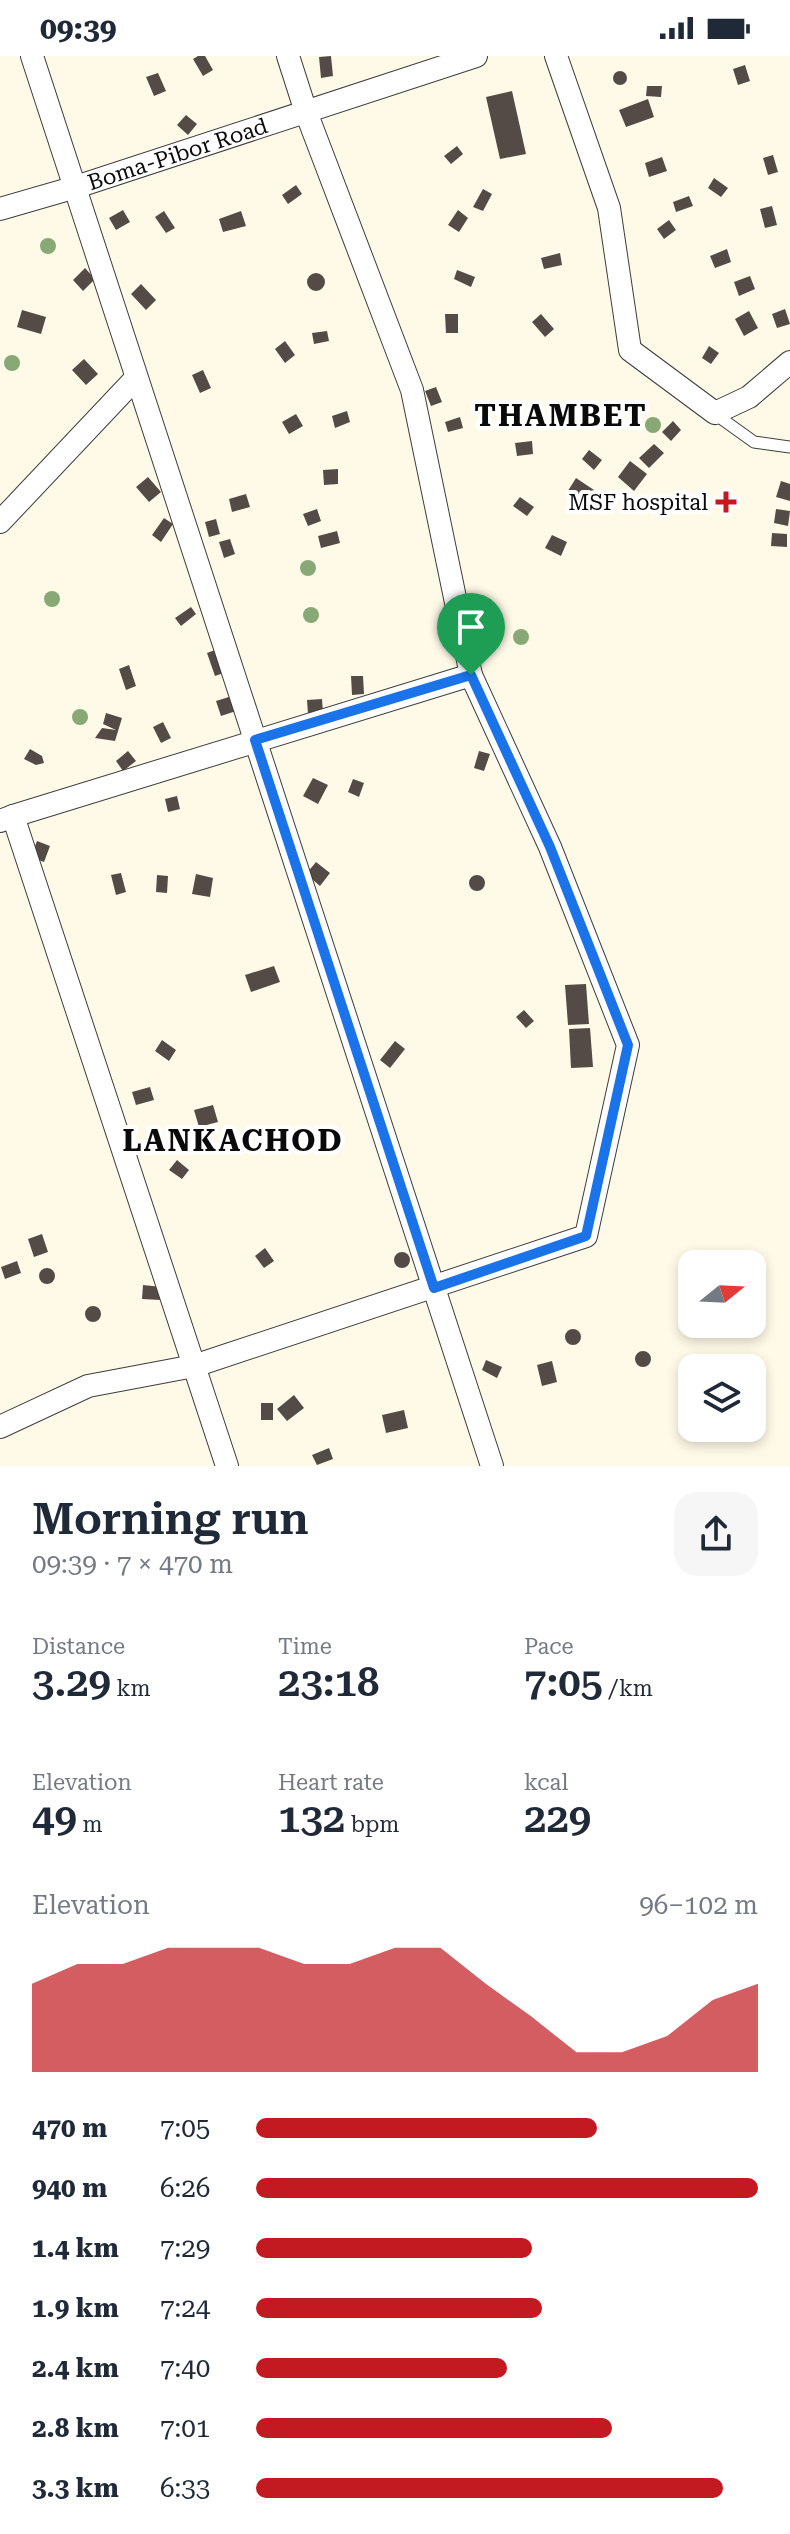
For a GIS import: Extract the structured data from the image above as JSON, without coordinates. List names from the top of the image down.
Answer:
{
  "streets": {
    "street": ["Boma-Pibor Road"]
  },
  "districts": ["THAMBET", "LANKACHOD"],
  "places": {
    "health": ["MSF hospital"]
  },
  "north": "right",
  "page": {
    "status": "09:39",
    "heading": ["Morning run", "09:39 · 7 × 470 m"],
    "stats": [
      ["Distance", "3.29 km"],
      ["Time", "23:18"],
      ["Pace", "7:05 /km"],
      ["Elevation", "49 m"],
      ["Heart rate", "132 bpm"],
      ["kcal", "229"]
    ],
    "chart": ["Elevation", "96–102 m"],
    "list": [
      {
        "name": "470 m",
        "note": "7:05"
      },
      {
        "name": "940 m",
        "note": "6:26"
      },
      {
        "name": "1.4 km",
        "note": "7:29"
      },
      {
        "name": "1.9 km",
        "note": "7:24"
      },
      {
        "name": "2.4 km",
        "note": "7:40"
      },
      {
        "name": "2.8 km",
        "note": "7:01"
      },
      {
        "name": "3.3 km",
        "note": "6:33"
      }
    ]
  }
}
